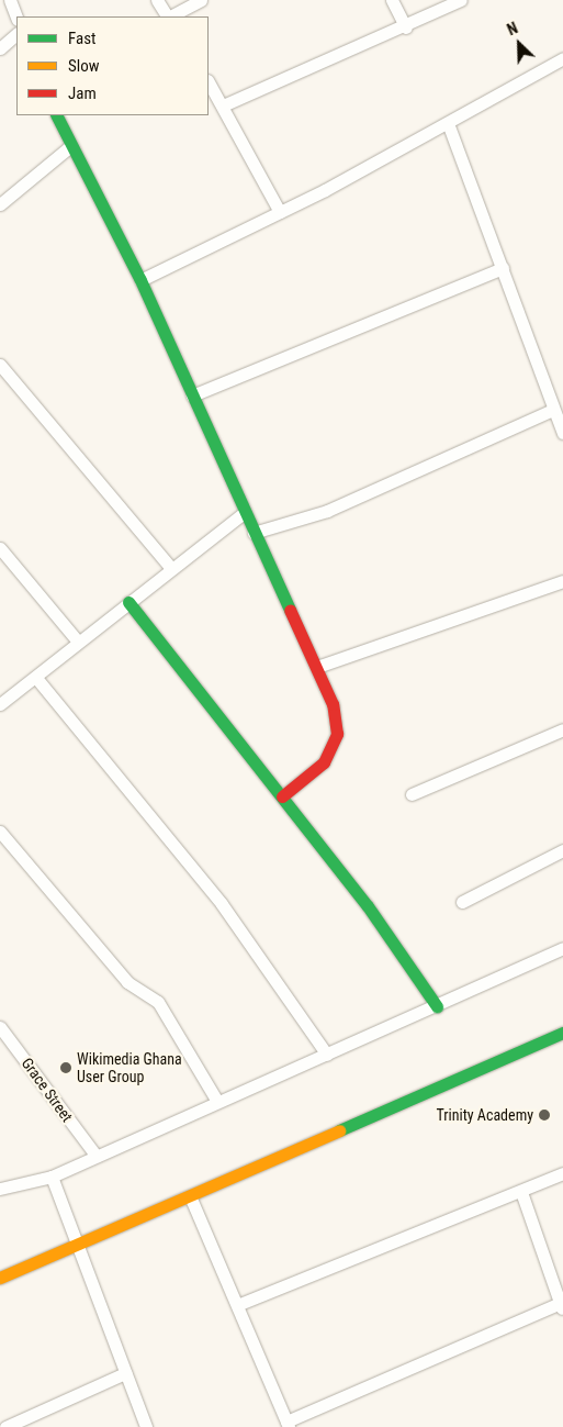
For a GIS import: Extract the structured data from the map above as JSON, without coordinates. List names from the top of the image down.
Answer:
{
  "streets": {
    "street": ["Grace Street"]
  },
  "places": ["Wikimedia Ghana User Group", "Trinity Academy"],
  "legend": ["Fast", "Slow", "Jam"],
  "north": "top left"
}
